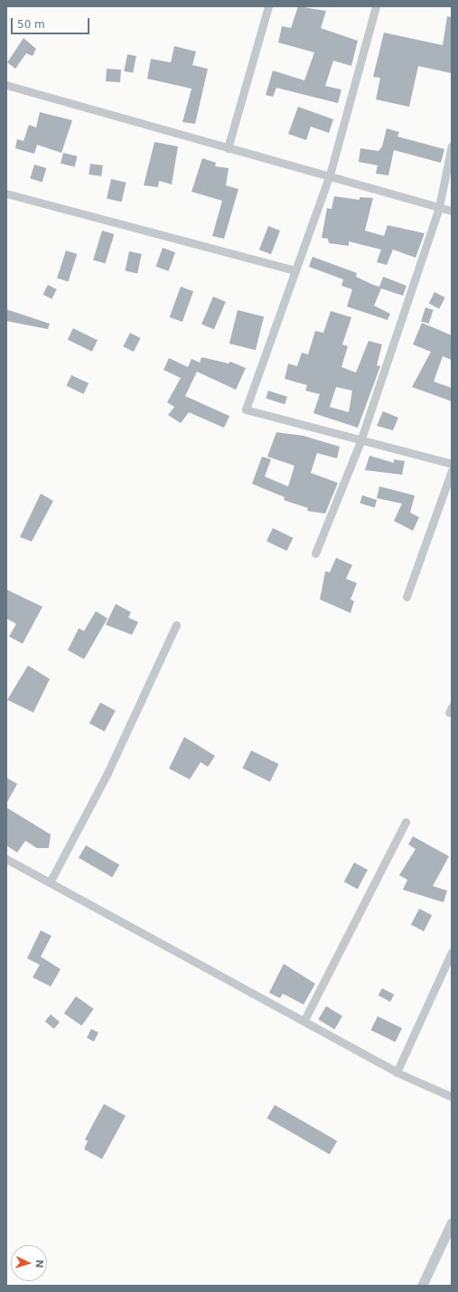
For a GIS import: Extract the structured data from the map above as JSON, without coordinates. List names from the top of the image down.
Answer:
{
  "scale_bar": "50 m",
  "north": "right"
}
